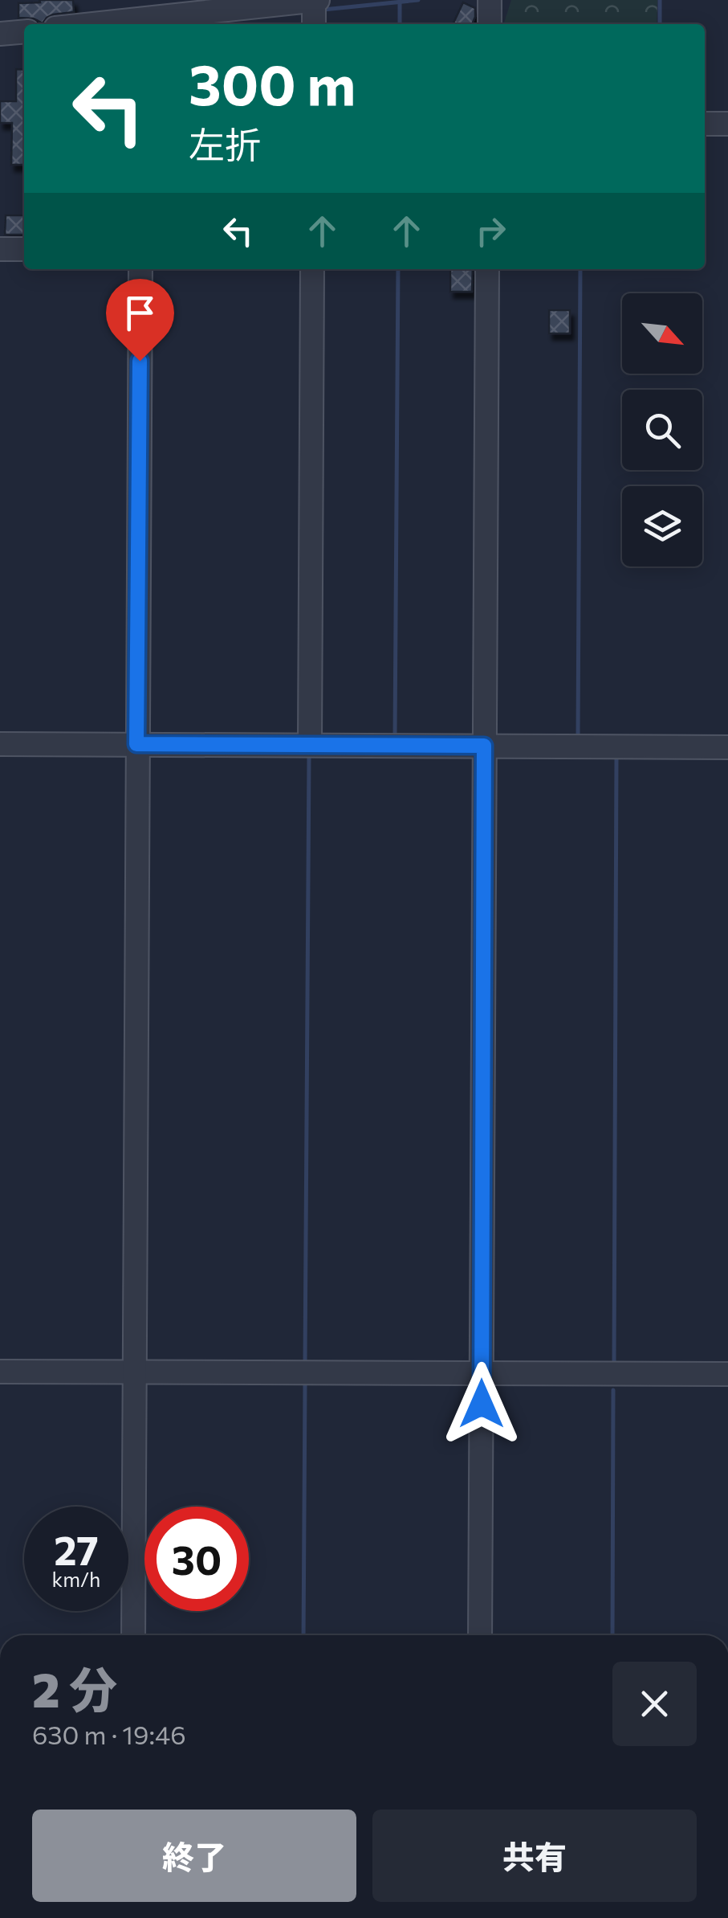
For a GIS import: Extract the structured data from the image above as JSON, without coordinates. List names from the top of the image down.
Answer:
{
  "north": "bottom right",
  "page": {
    "turn": ["300 m", "左折"],
    "speed": "27 km/h",
    "limit": "30",
    "heading": ["2 分", "630 m · 19:46"],
    "buttons": ["終了", "共有"]
  }
}
